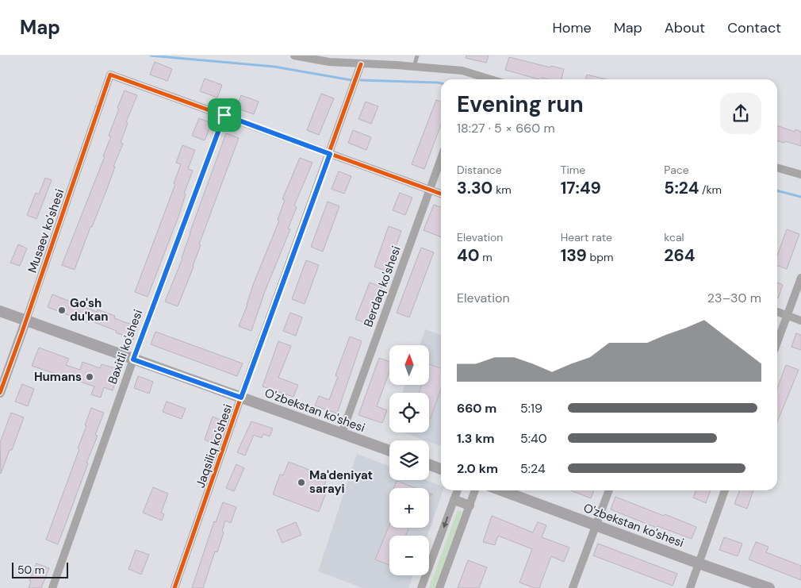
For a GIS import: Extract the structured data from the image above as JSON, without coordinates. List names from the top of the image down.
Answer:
{
  "streets": {
    "main road": ["O'zbekstan ko'shesi"],
    "street": [
      "Musaev ko'shesi",
      "Berdaq ko'shesi",
      "Baxitli ko'shesi",
      "Jaqsiliq ko'shesi"
    ]
  },
  "crossings": [
    ["Musaev ko'shesi", "Baxitli ko'shesi"],
    ["Musaev ko'shesi", "O'zbekstan ko'shesi"],
    ["Berdaq ko'shesi", "O'zbekstan ko'shesi"],
    ["Baxitli ko'shesi", "O'zbekstan ko'shesi"],
    ["O'zbekstan ko'shesi", "Jaqsiliq ko'shesi"]
  ],
  "places": ["Go'sh du'kan", "Humans", "Ma'deniyat sarayi"],
  "scale_bar": "50 m",
  "north": "top",
  "page": {
    "header": "Map",
    "nav": [
      "Home",
      "Map",
      "About",
      "Contact"
    ],
    "heading": ["Evening run", "18:27 · 5 × 660 m"],
    "stats": [
      ["Distance", "3.30 km"],
      ["Time", "17:49"],
      ["Pace", "5:24 /km"],
      ["Elevation", "40 m"],
      ["Heart rate", "139 bpm"],
      ["kcal", "264"]
    ],
    "chart": ["Elevation", "23–30 m"],
    "map_buttons": ["+", "−"],
    "list": [
      {
        "name": "660 m",
        "note": "5:19"
      },
      {
        "name": "1.3 km",
        "note": "5:40"
      },
      {
        "name": "2.0 km",
        "note": "5:24"
      }
    ],
    "scale": "50 m"
  }
}
